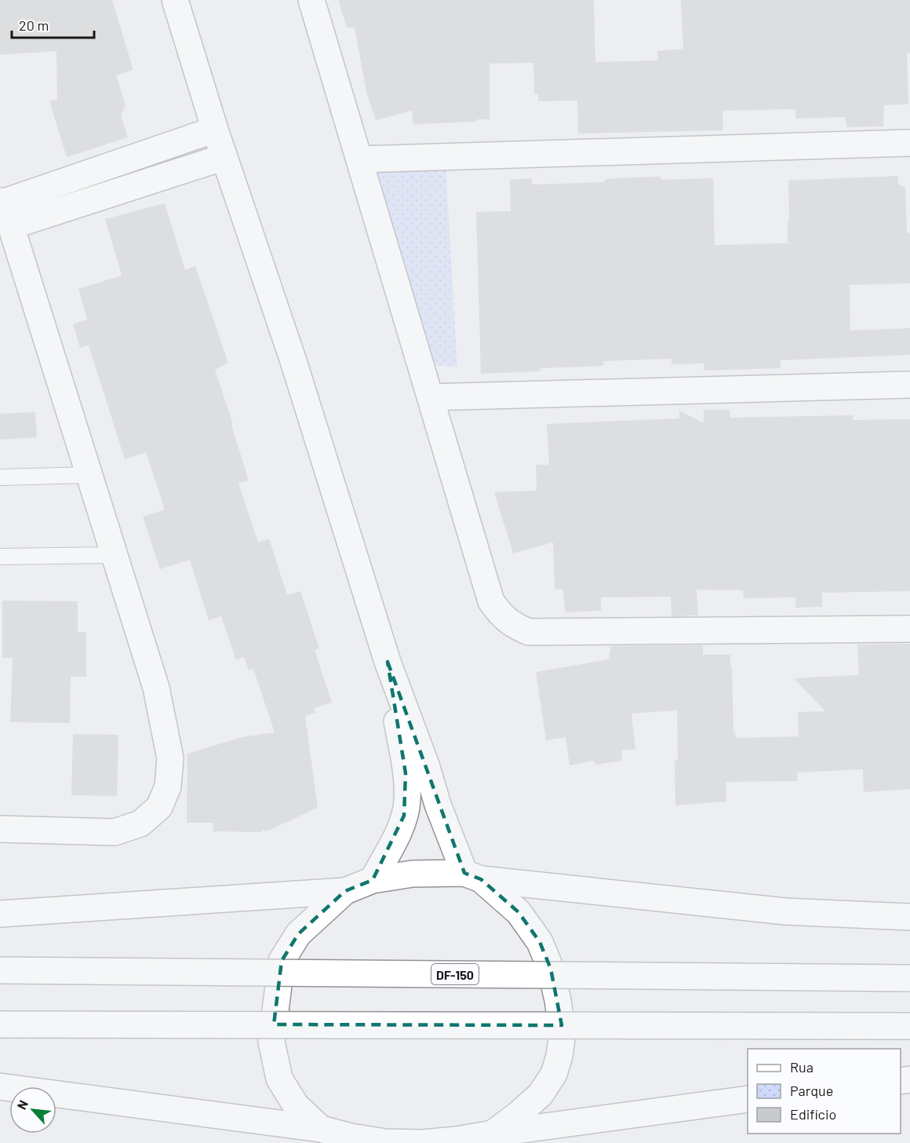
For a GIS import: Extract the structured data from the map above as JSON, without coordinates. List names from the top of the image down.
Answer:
{
  "streets": {
    "main road": ["DF-150"]
  },
  "legend": ["Rua", "Parque", "Edifício"],
  "scale_bar": "20 m",
  "north": "top left"
}
